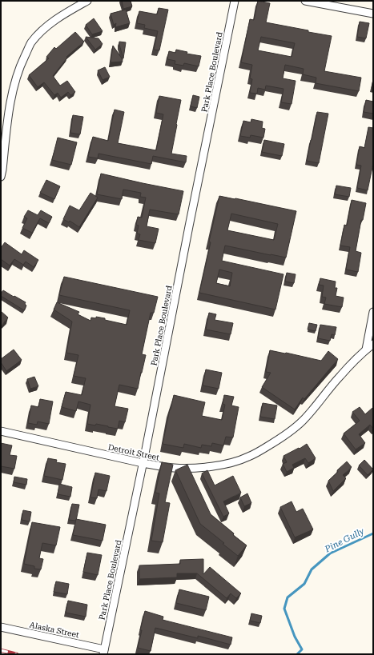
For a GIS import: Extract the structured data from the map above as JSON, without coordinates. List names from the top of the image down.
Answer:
{
  "streets": {
    "street": ["Park Place Boulevard", "Detroit Street", "Alaska Street"]
  },
  "crossings": [
    ["Park Place Boulevard", "Detroit Street"],
    ["Park Place Boulevard", "Alaska Street"]
  ],
  "water": ["Pine Gully"]
}
